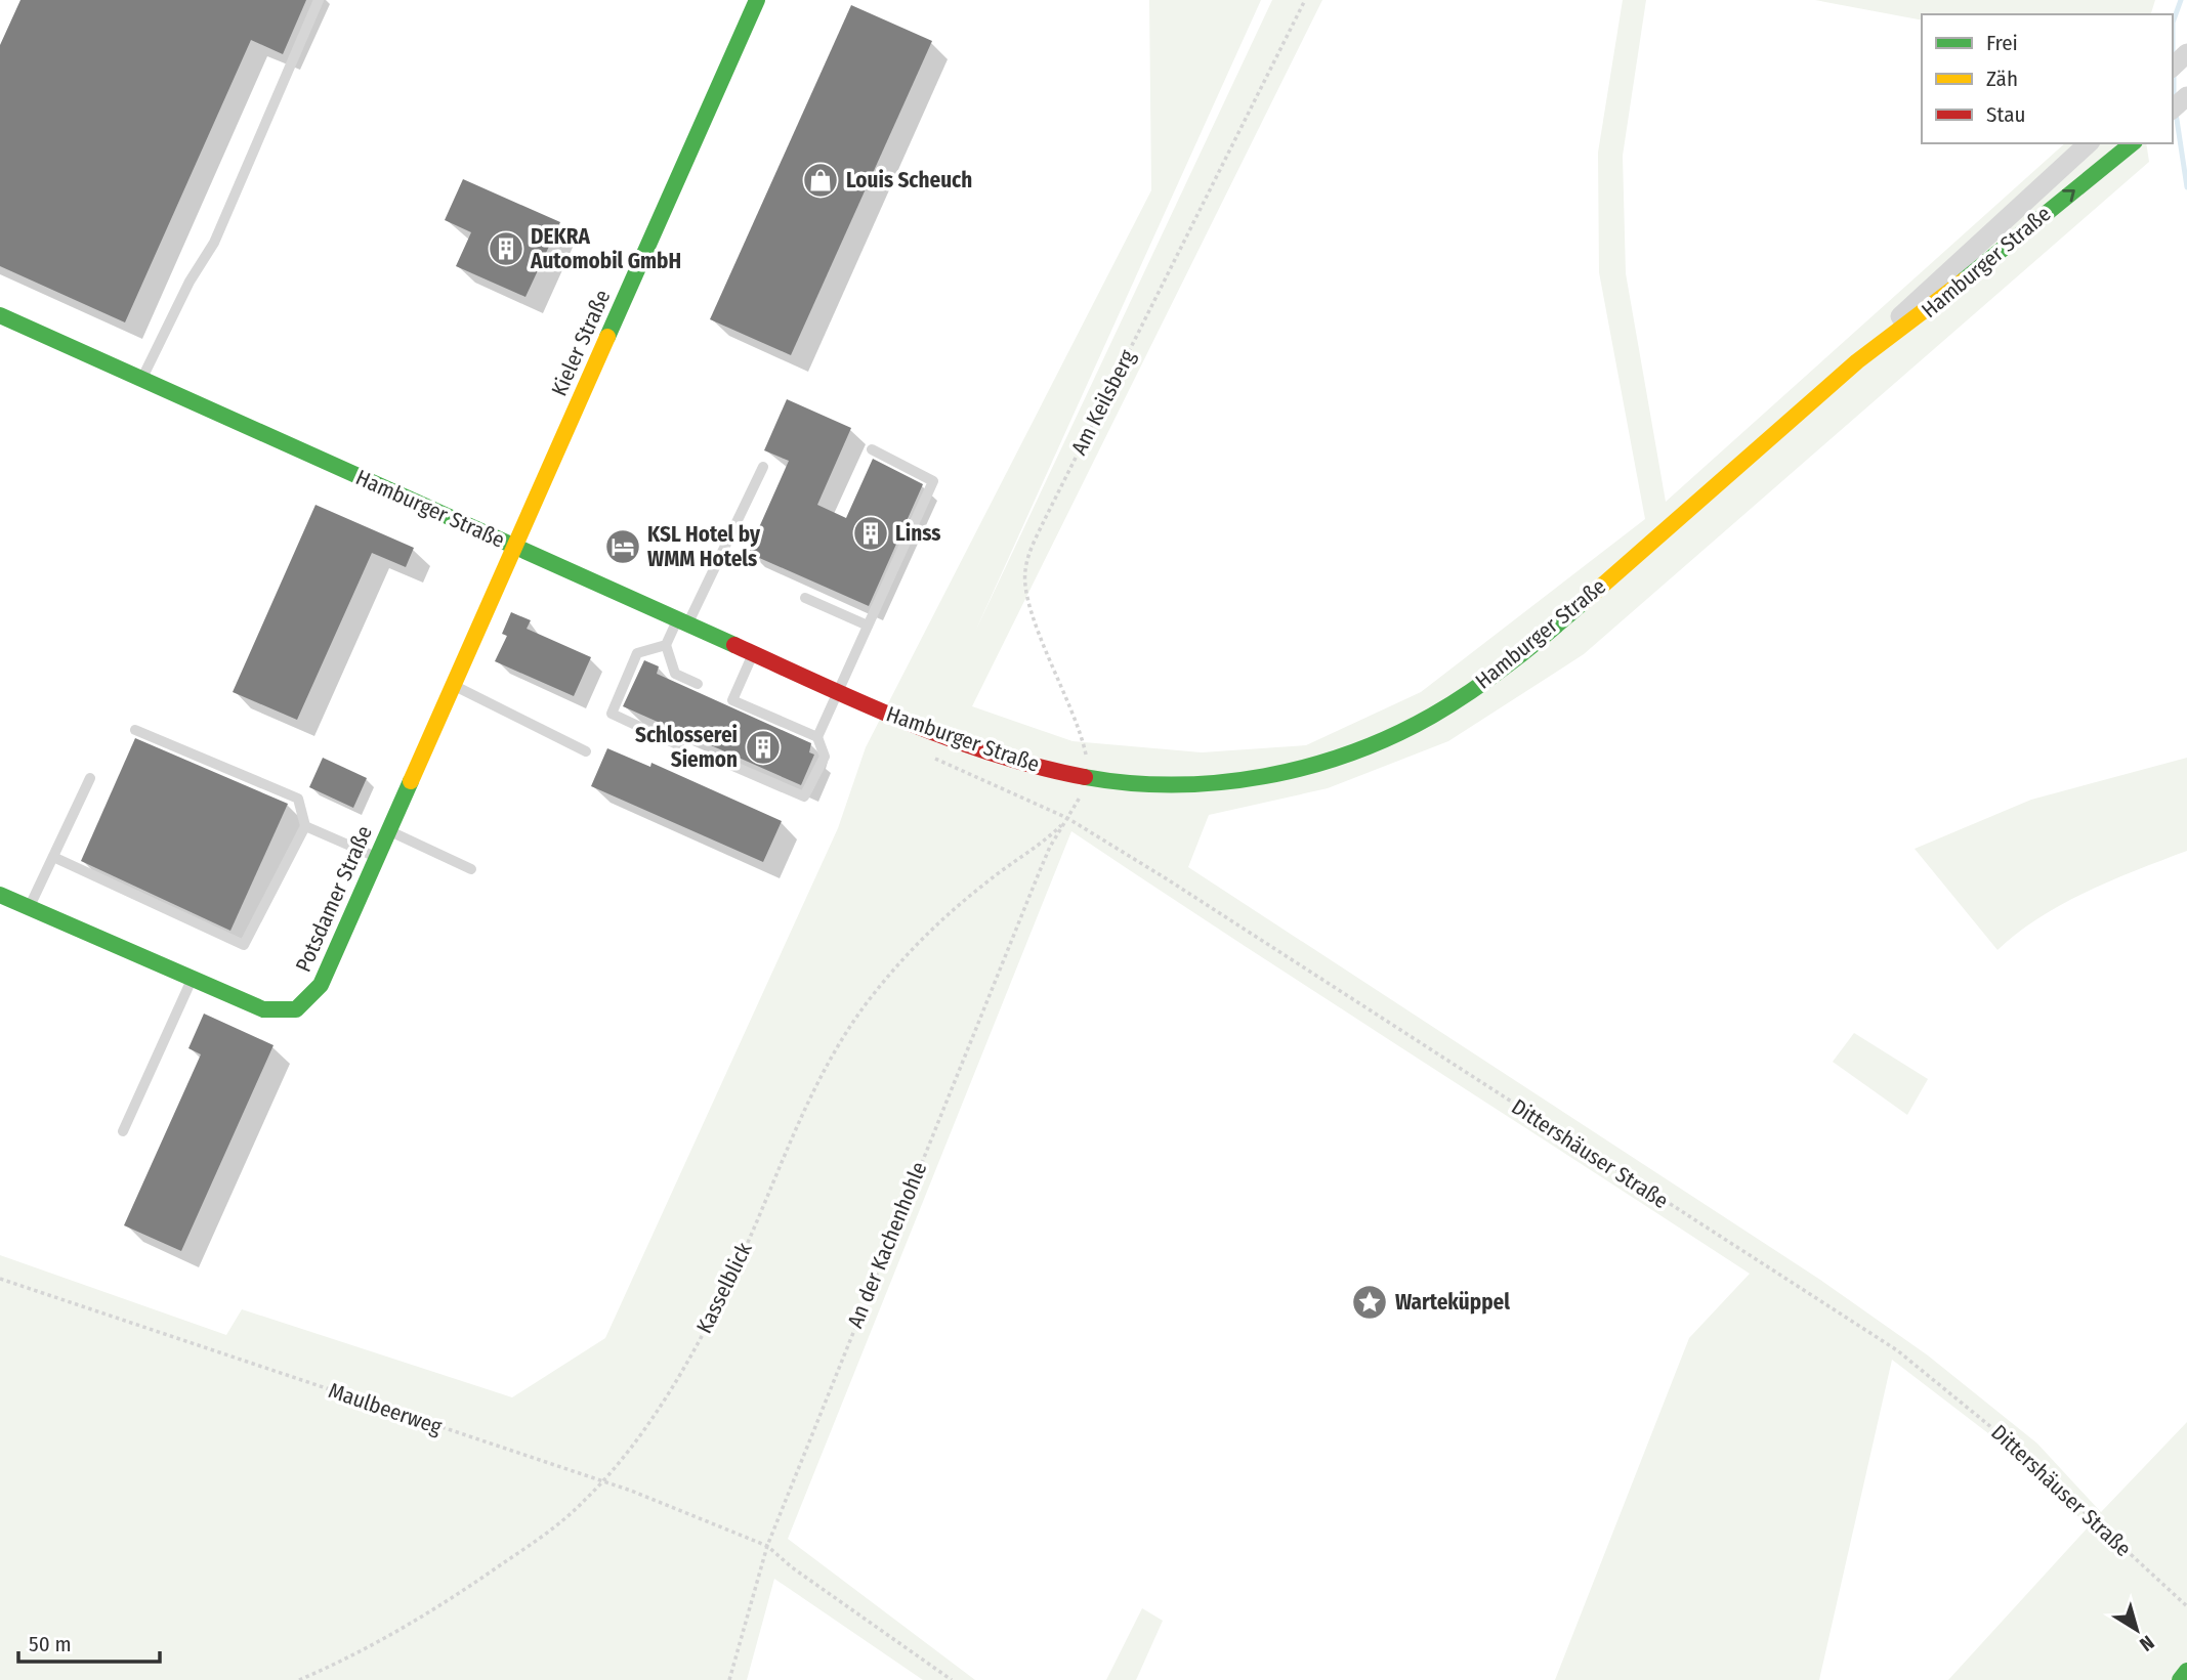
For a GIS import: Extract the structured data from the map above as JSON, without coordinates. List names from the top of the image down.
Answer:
{
  "streets": {
    "main road": ["Hamburger Straße", "Kieler Straße", "Potsdamer Straße"],
    "path": [
      "Am Keilsberg",
      "Dittershäuser Straße",
      "An der Kachenhohle",
      "Kasselblick",
      "Maulbeerweg"
    ]
  },
  "crossings": [
    ["Hamburger Straße", "Kieler Straße"],
    ["Hamburger Straße", "Am Keilsberg"],
    ["Hamburger Straße", "Potsdamer Straße"],
    ["Kieler Straße", "Potsdamer Straße"],
    ["Am Keilsberg", "Dittershäuser Straße"],
    ["Am Keilsberg", "An der Kachenhohle"],
    ["Am Keilsberg", "Kasselblick"],
    ["Dittershäuser Straße", "An der Kachenhohle"],
    ["Dittershäuser Straße", "Kasselblick"],
    ["An der Kachenhohle", "Kasselblick"],
    ["An der Kachenhohle", "Maulbeerweg"],
    ["Kasselblick", "Maulbeerweg"]
  ],
  "places": {
    "shop": ["Louis Scheuch"],
    "building": ["DEKRA Automobil GmbH", "Linss", "Schlosserei Siemon"],
    "hotel": ["KSL Hotel by WMM Hotels"],
    "place": ["Warteküppel"]
  },
  "legend": ["Frei", "Zäh", "Stau"],
  "scale_bar": "50 m",
  "north": "bottom right"
}
